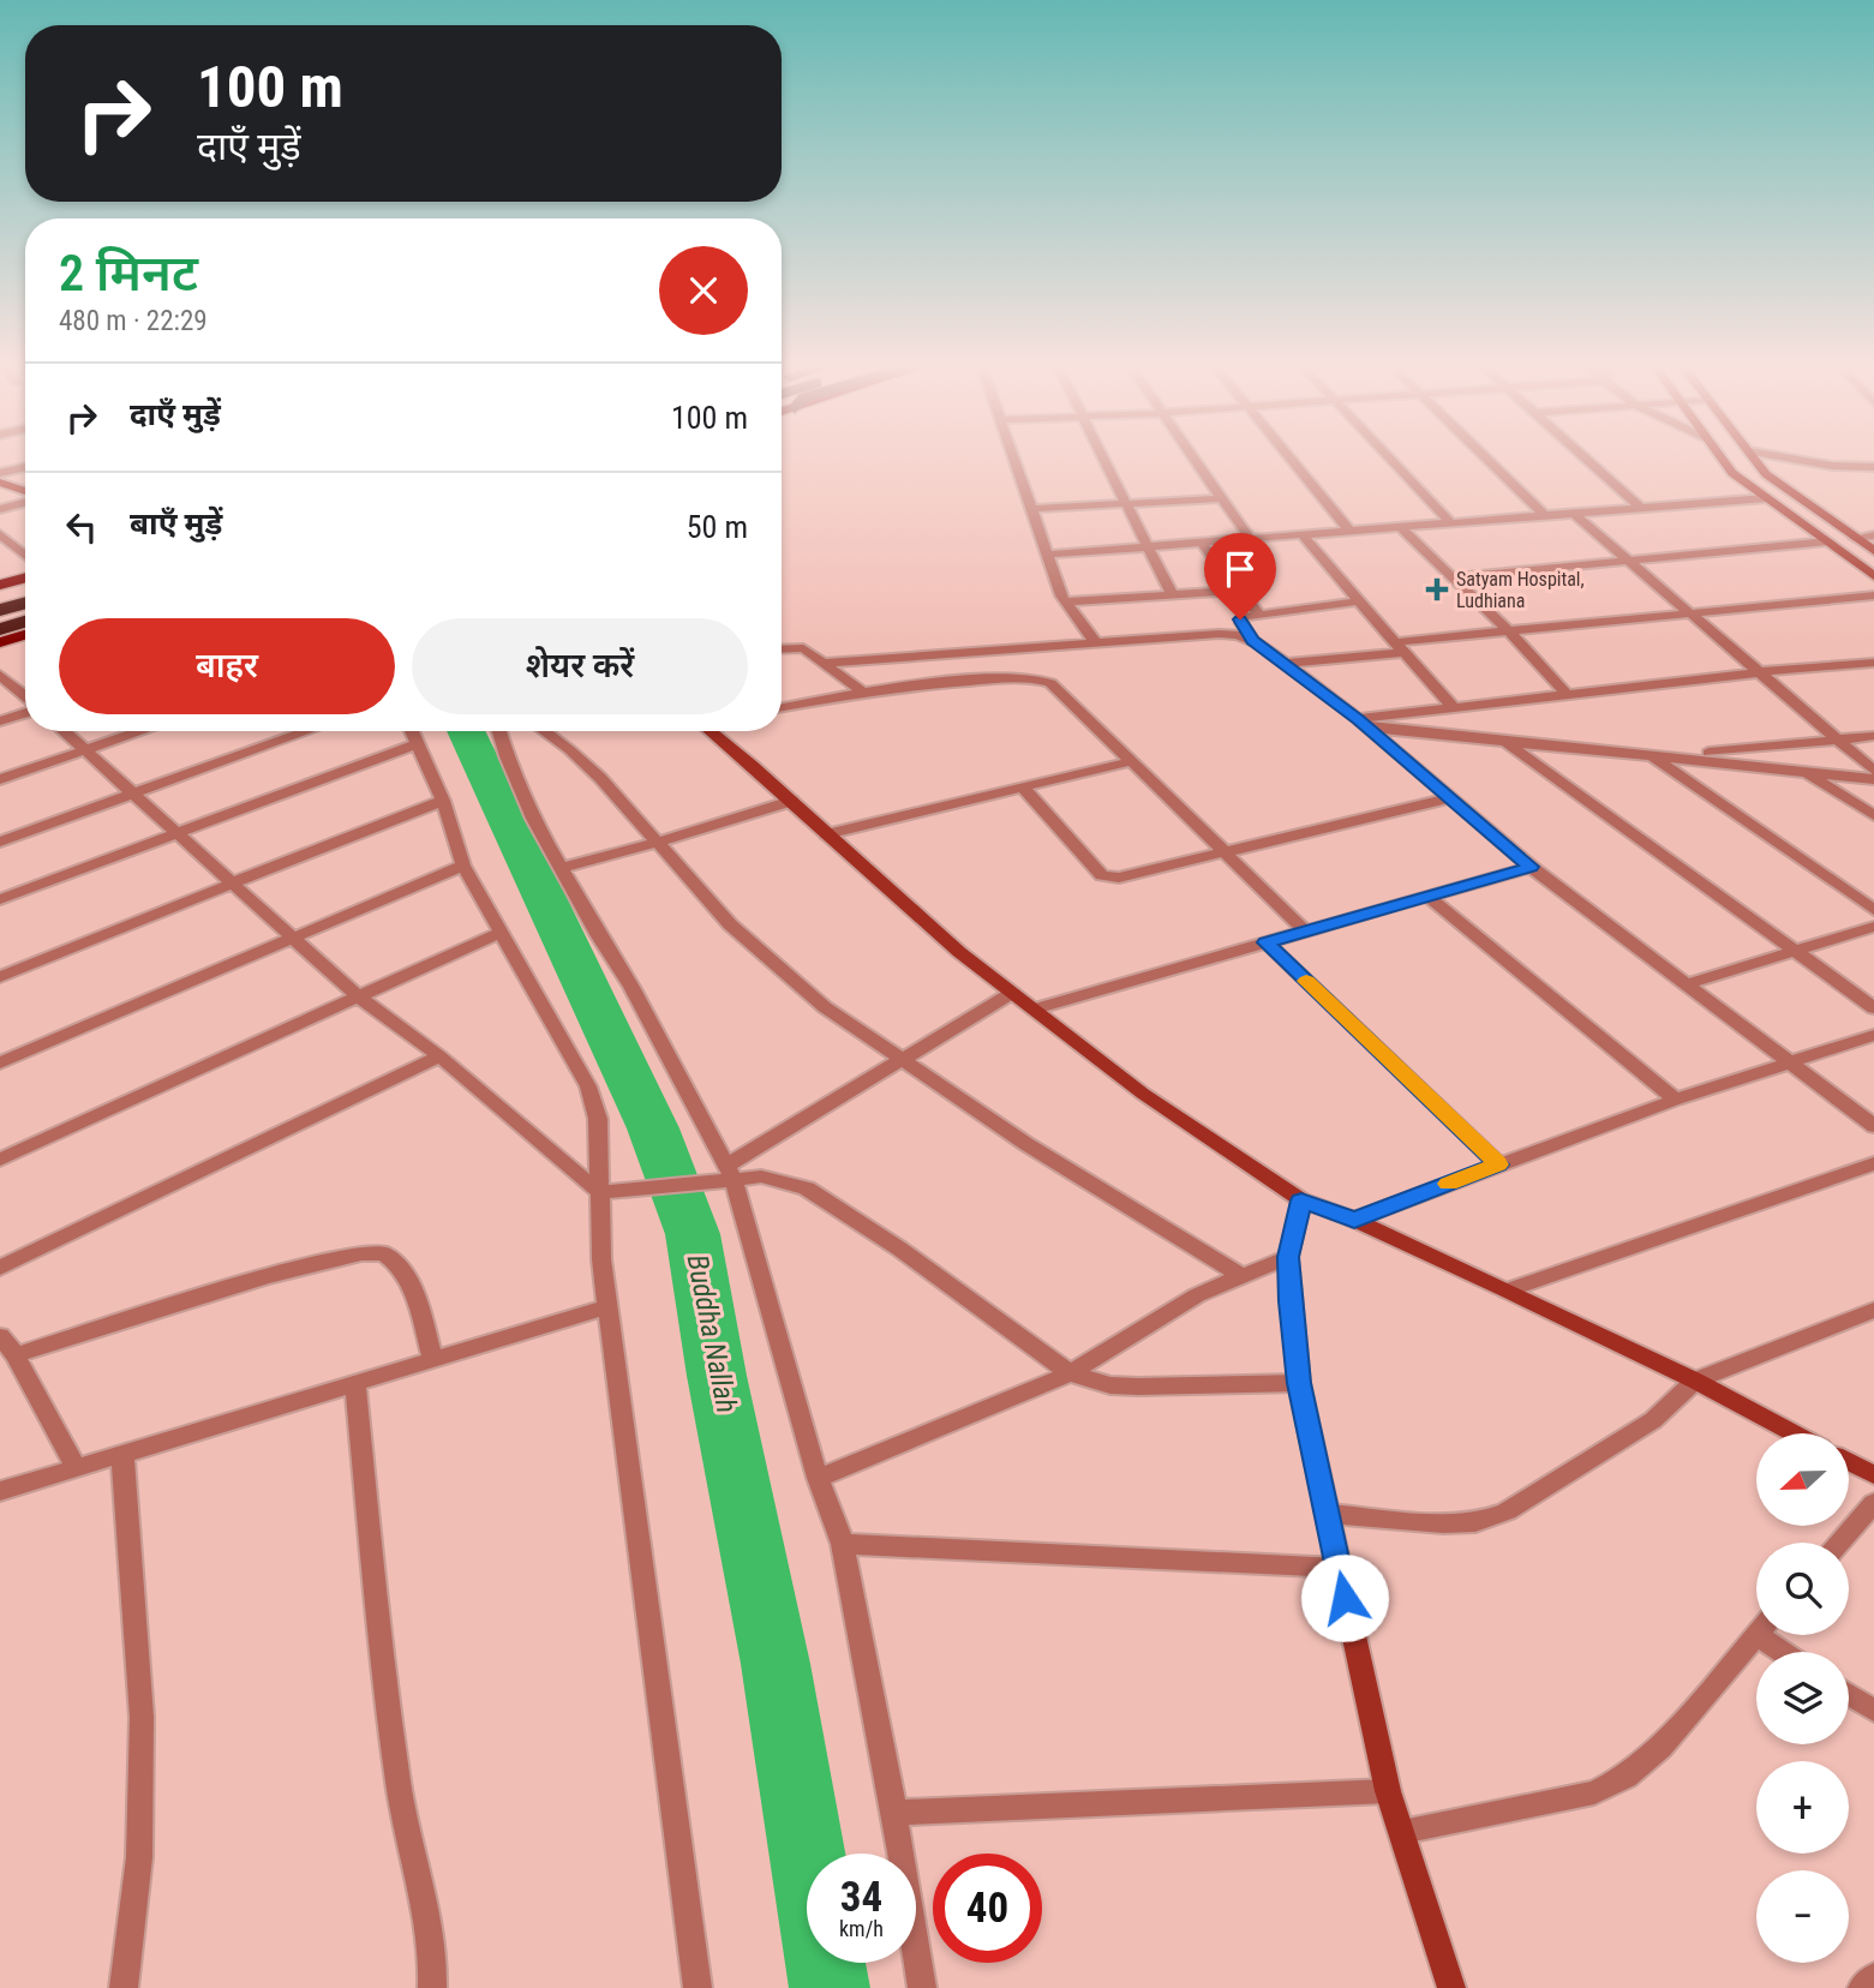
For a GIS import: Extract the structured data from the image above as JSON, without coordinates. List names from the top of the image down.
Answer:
{
  "water": ["Buddha Nallah"],
  "places": {
    "health": ["Satyam Hospital, Ludhiana"]
  },
  "north": "left",
  "page": {
    "turn": ["100 m", "दाएँ मुड़ें"],
    "heading": ["2 मिनट", "480 m · 22:29"],
    "list": [
      {
        "name": "दाएँ मुड़ें",
        "value": "100 m"
      },
      {
        "name": "बाएँ मुड़ें",
        "value": "50 m"
      }
    ],
    "buttons": ["बाहर", "शेयर करें"],
    "map_buttons": ["+", "−"],
    "speed": "34 km/h",
    "limit": "40"
  }
}
